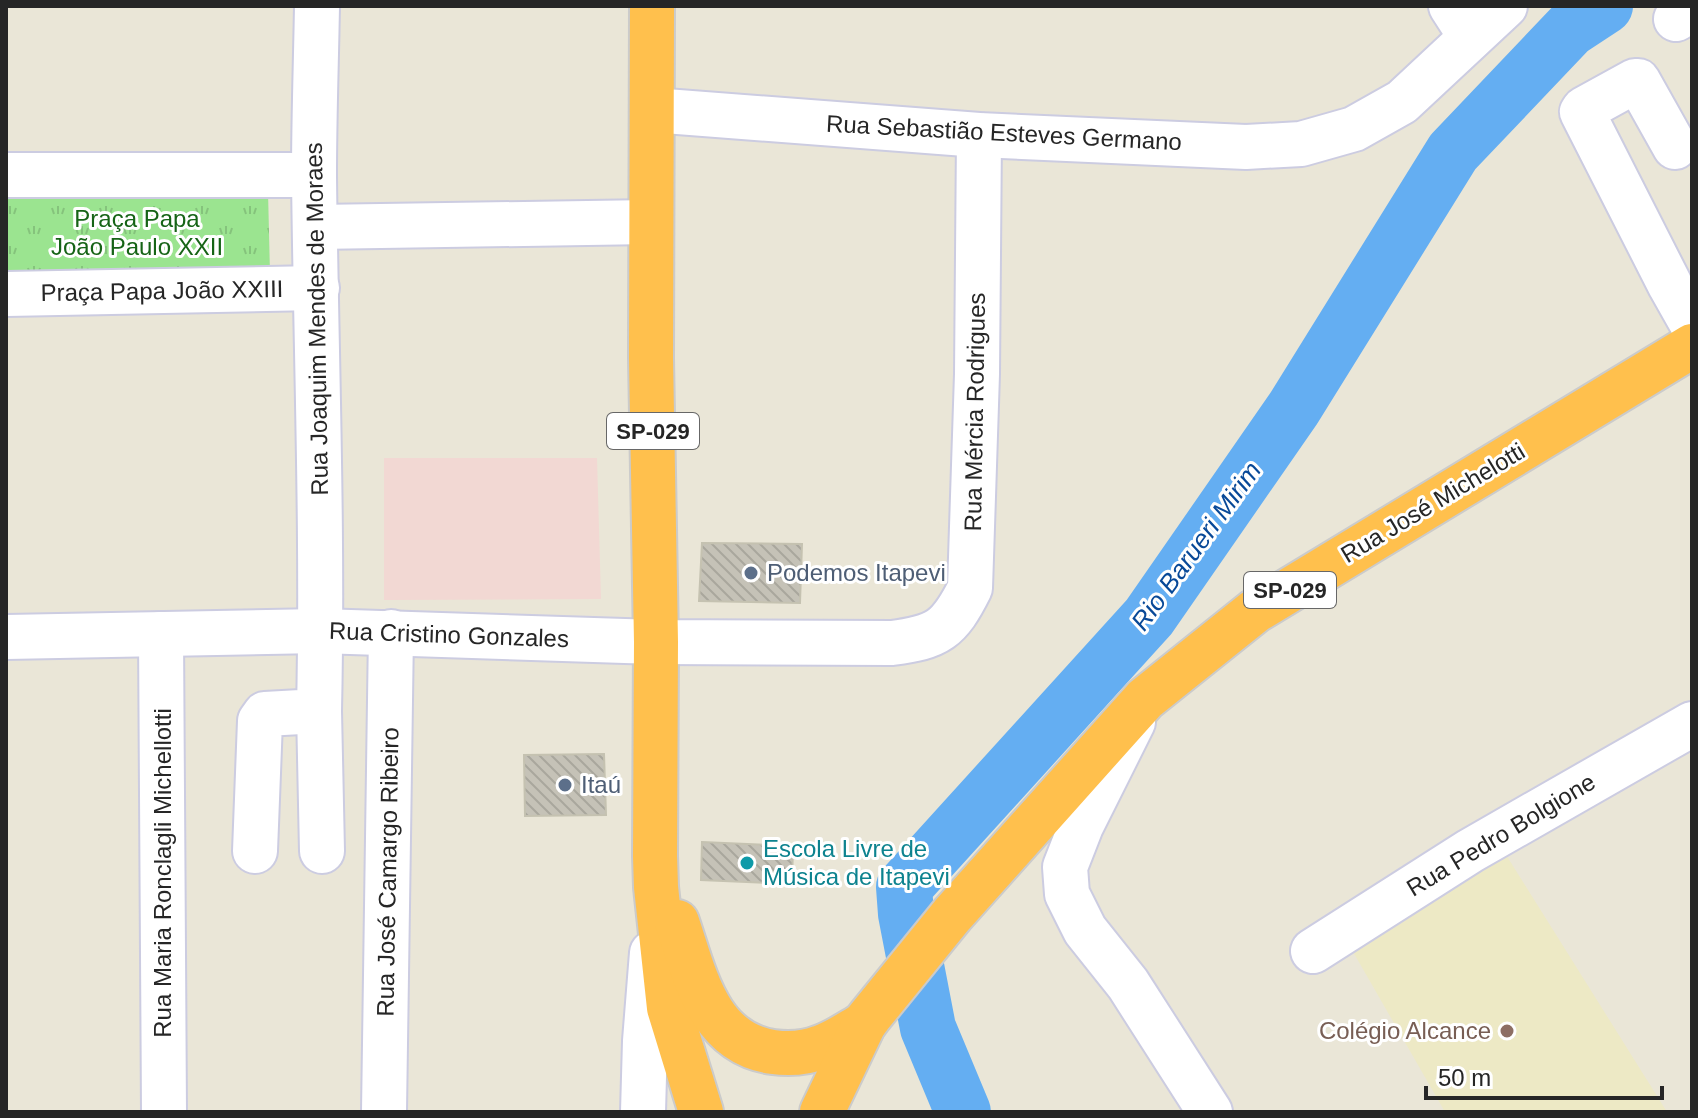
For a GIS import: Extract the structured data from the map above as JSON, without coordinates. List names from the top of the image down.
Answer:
{
  "streets": {
    "highway": ["SP-029", "Rua José Michelotti"],
    "street": [
      "Rua Sebastião Esteves Germano",
      "Praça Papa João XXIII",
      "Rua Joaquim Mendes de Moraes",
      "Rua Mércia Rodrigues",
      "Rua Cristino Gonzales",
      "Rua Pedro Bolgione",
      "Rua José Camargo Ribeiro",
      "Rua Maria Ronclagli Michellotti"
    ]
  },
  "crossings": [
    ["Rua Sebastião Esteves Germano", "Rua Mércia Rodrigues"],
    ["Rua Sebastião Esteves Germano", "SP-029"],
    ["Praça Papa João XXIII", "Rua Joaquim Mendes de Moraes"],
    ["Rua Joaquim Mendes de Moraes", "Rua Cristino Gonzales"],
    ["Rua Mércia Rodrigues", "Rua Cristino Gonzales"],
    ["SP-029", "Rua José Michelotti"],
    ["SP-029", "Rua Cristino Gonzales"],
    ["Rua Cristino Gonzales", "Rua José Camargo Ribeiro"],
    ["Rua Cristino Gonzales", "Rua Maria Ronclagli Michellotti"]
  ],
  "water": ["Rio Barueri Mirim"],
  "parks": ["Praça Papa João Paulo XXII"],
  "places": [
    "Podemos Itapevi",
    "Itaú",
    "Escola Livre de Música de Itapevi",
    "Colégio Alcance"
  ],
  "scale_bar": "50 m"
}
